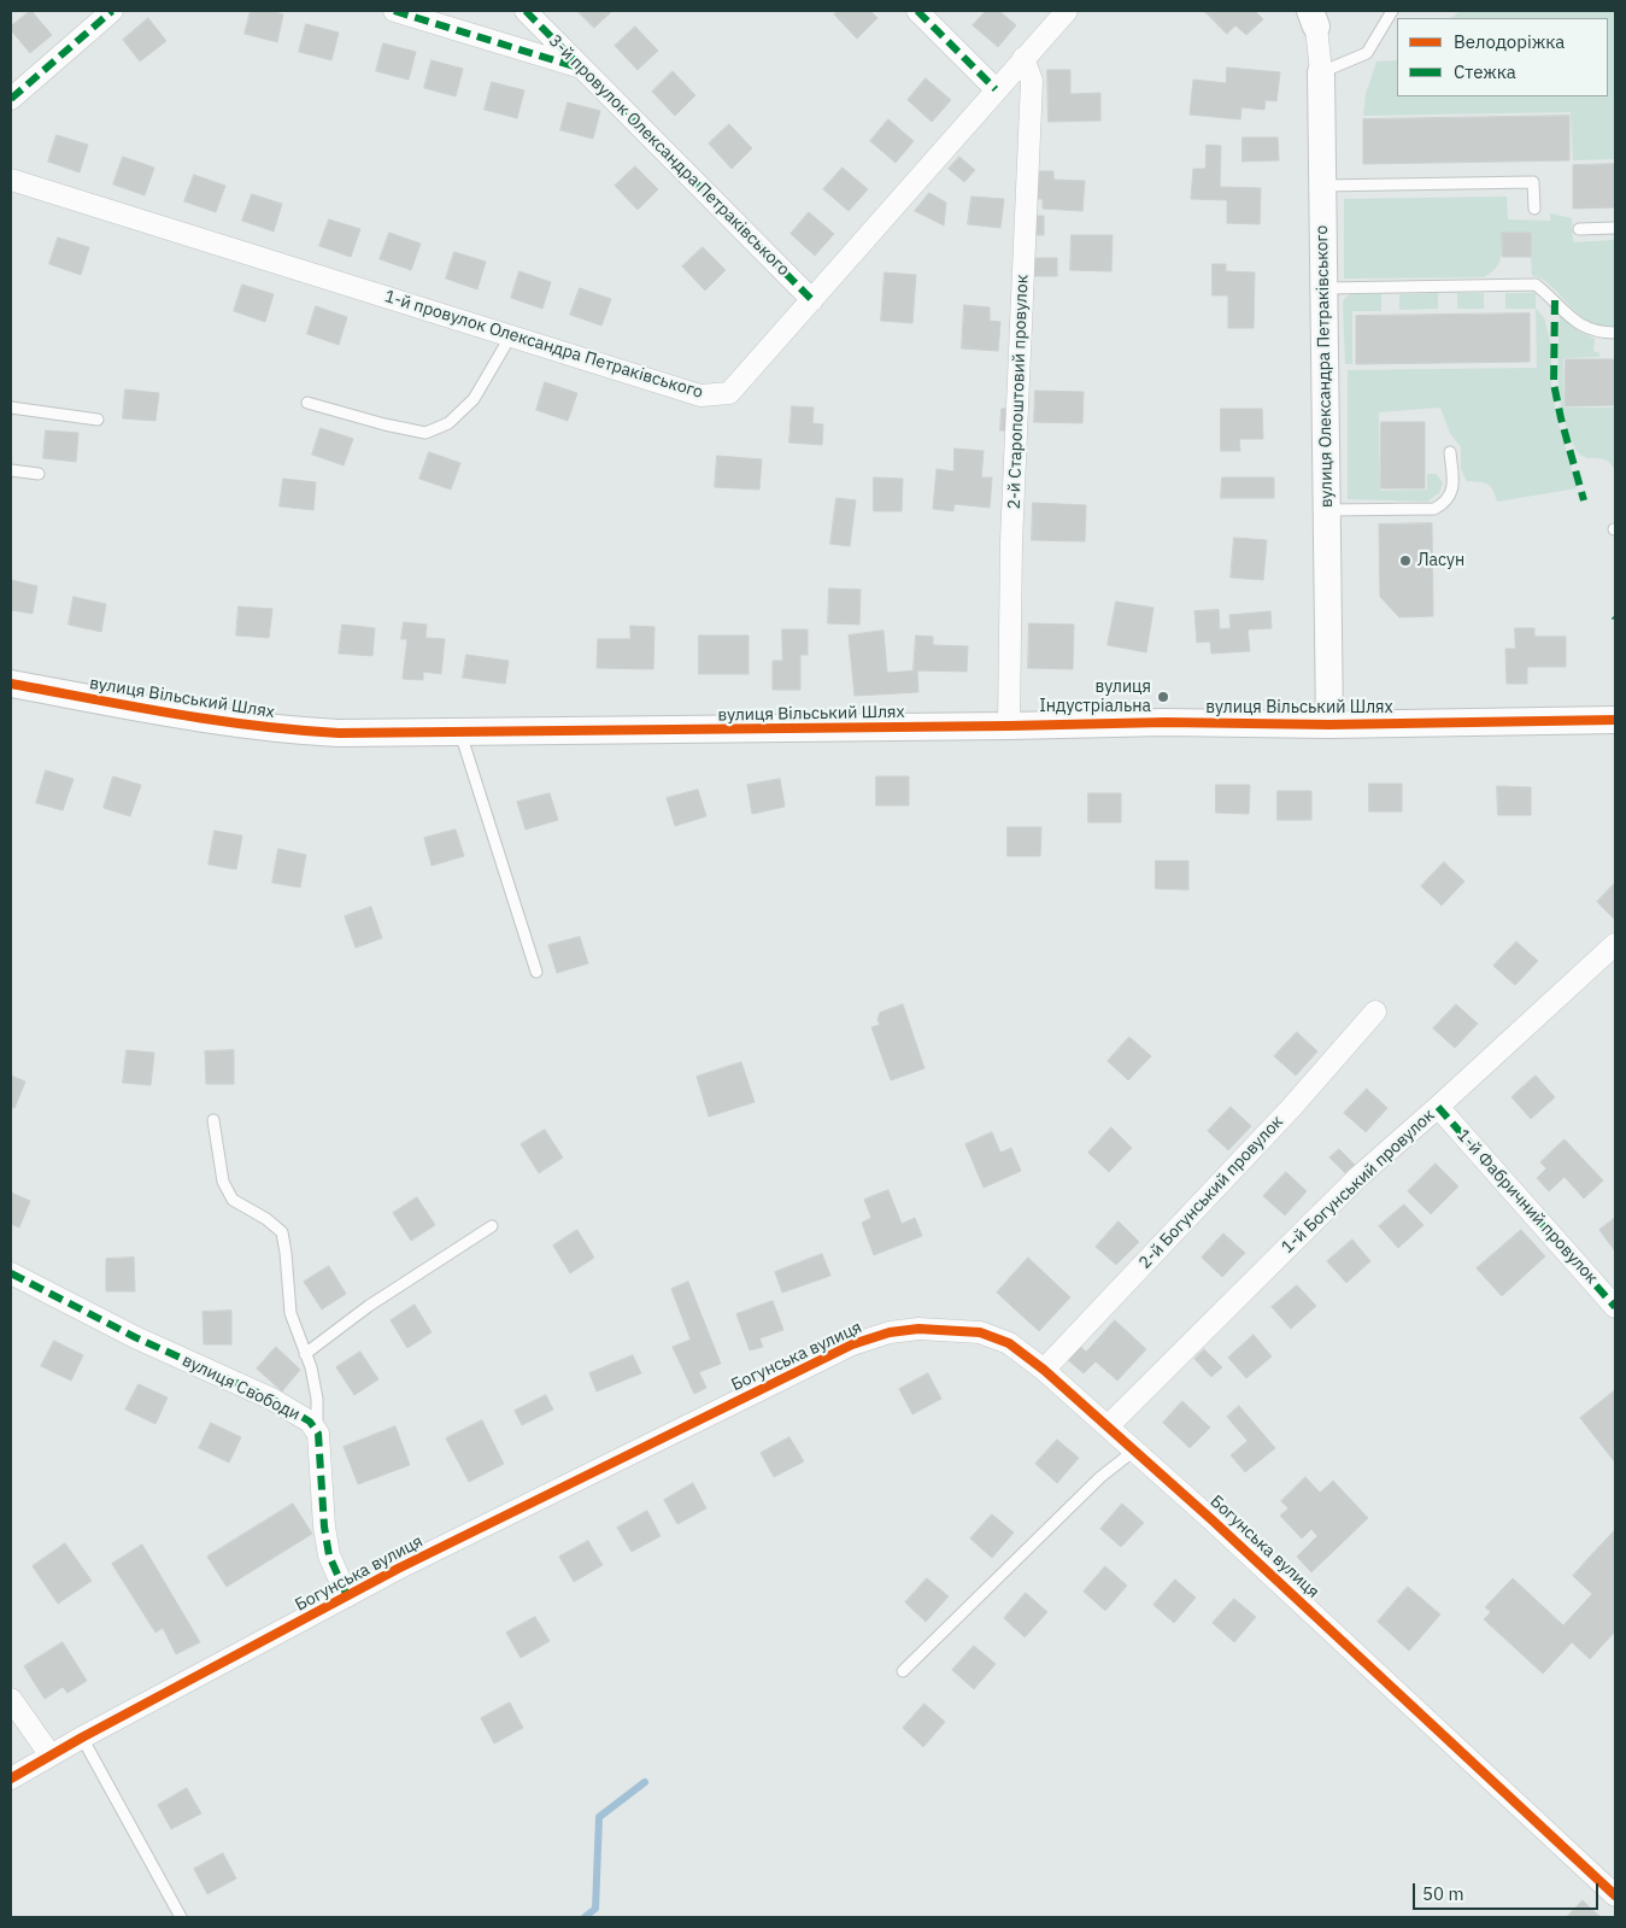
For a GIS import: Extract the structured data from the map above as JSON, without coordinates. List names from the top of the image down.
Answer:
{
  "streets": {
    "street": [
      "3-й провулок Олександра Петраківського",
      "1-й провулок Олександра Петраківського",
      "вулиця Олександра Петраківського",
      "2-й Старопоштовий провулок",
      "вулиця Вільський Шлях",
      "1-й Богунський провулок",
      "2-й Богунський провулок",
      "1-й Фабричний провулок",
      "Богунська вулиця",
      "вулиця Свободи"
    ]
  },
  "crossings": [
    ["3-й провулок Олександра Петраківського", "1-й провулок Олександра Петраківського"],
    ["1-й провулок Олександра Петраківського", "2-й Старопоштовий провулок"],
    ["вулиця Олександра Петраківського", "вулиця Вільський Шлях"],
    ["2-й Старопоштовий провулок", "вулиця Вільський Шлях"],
    ["1-й Богунський провулок", "1-й Фабричний провулок"],
    ["1-й Богунський провулок", "Богунська вулиця"],
    ["2-й Богунський провулок", "Богунська вулиця"],
    ["Богунська вулиця", "вулиця Свободи"]
  ],
  "places": ["Ласун", "вулиця Індустріальна"],
  "legend": ["Велодоріжка", "Стежка"],
  "scale_bar": "50 m"
}
